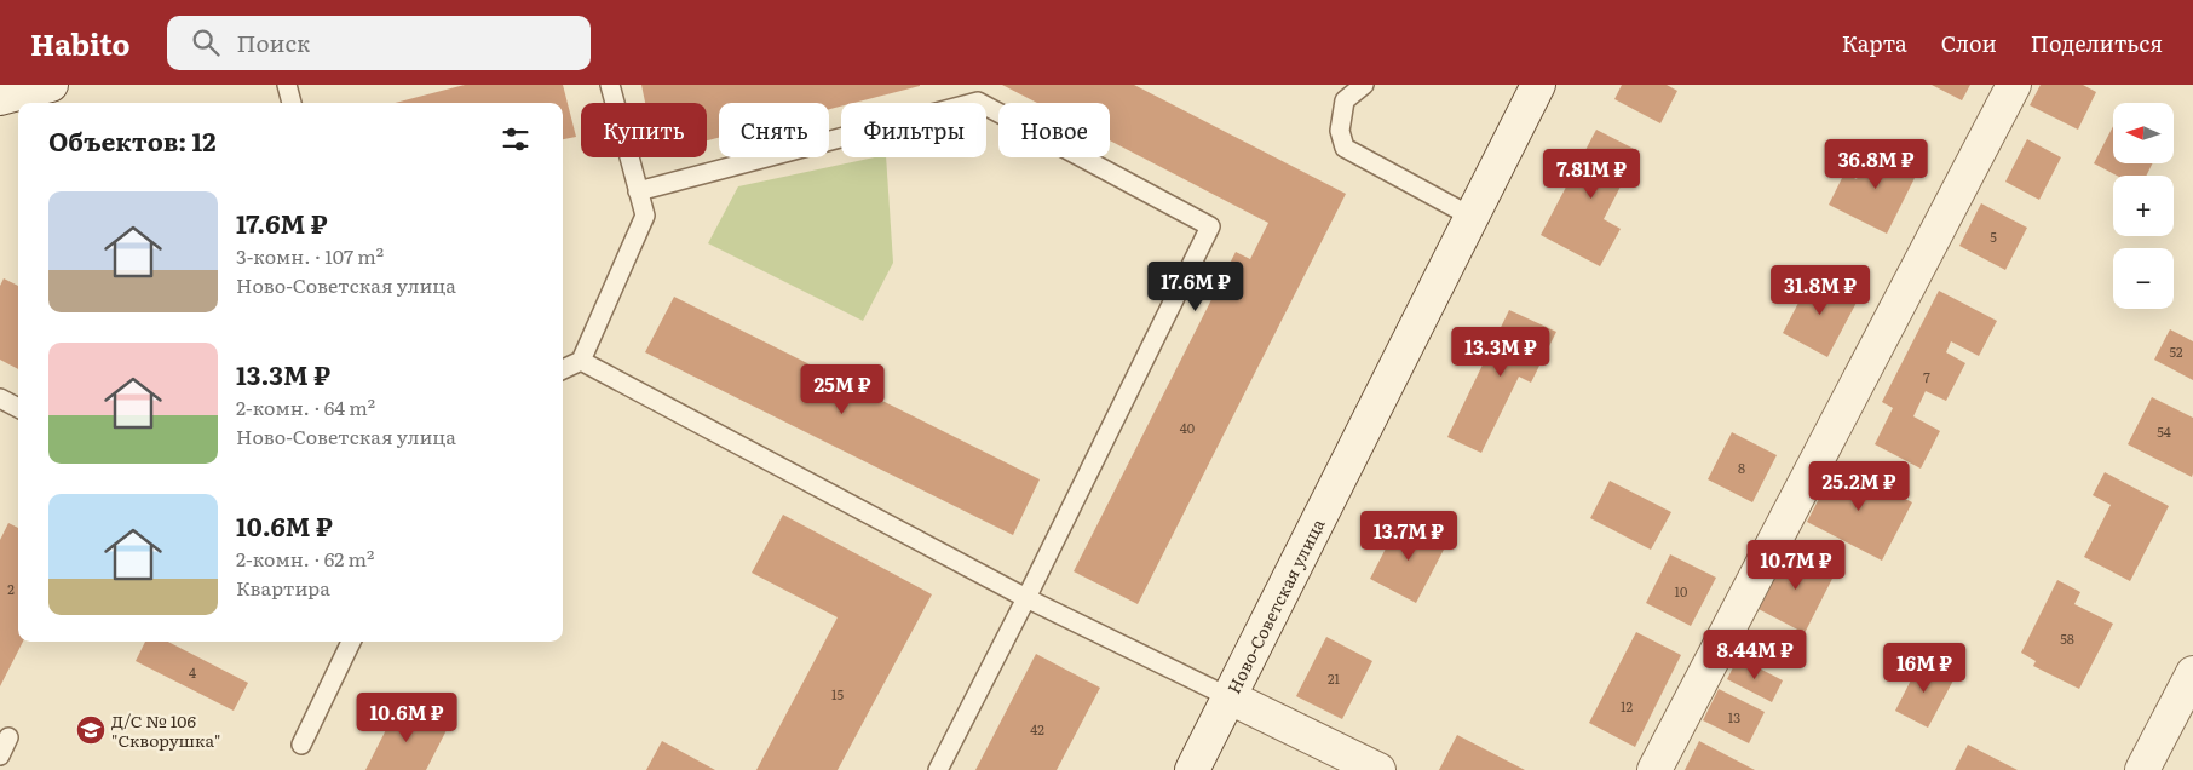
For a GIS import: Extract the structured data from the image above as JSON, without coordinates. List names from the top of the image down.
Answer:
{
  "streets": {
    "street": ["Ново-Советская улица"]
  },
  "places": {
    "school or university": ["Д/С № 106 \"Скворушка\""]
  },
  "house_numbers": [
    "5",
    "52",
    "7",
    "40",
    "54",
    "8",
    "2",
    "10",
    "58",
    "4",
    "21",
    "15",
    "12",
    "13",
    "42"
  ],
  "north": "left",
  "page": {
    "header": "Habito",
    "search": "Поиск",
    "nav": ["Карта", "Слои", "Поделиться"],
    "map_buttons": ["+", "−"],
    "chip": [
      "Купить",
      "Снять",
      "Фильтры",
      "Новое"
    ],
    "heading": "Объектов: 12",
    "price": [
      "36.8M ₽",
      "7.81M ₽",
      "17.6M ₽",
      "31.8M ₽",
      "13.3M ₽",
      "25M ₽",
      "25.2M ₽",
      "13.7M ₽",
      "10.7M ₽",
      "8.44M ₽",
      "16M ₽",
      "10.6M ₽"
    ],
    "list": [
      {
        "name": "17.6M ₽",
        "note": "3-комн. · 107 m² · Ново-Советская улица"
      },
      {
        "name": "13.3M ₽",
        "note": "2-комн. · 64 m² · Ново-Советская улица"
      },
      {
        "name": "10.6M ₽",
        "note": "2-комн. · 62 m² · Квартира"
      }
    ]
  }
}
